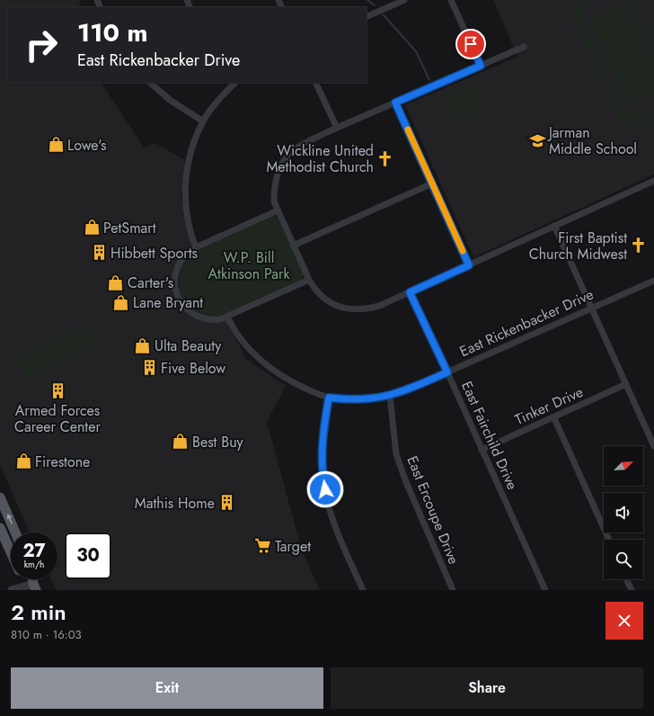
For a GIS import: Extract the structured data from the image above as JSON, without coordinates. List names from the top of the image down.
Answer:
{
  "streets": {
    "street": [
      "East Rickenbacker Drive",
      "Tinker Drive",
      "East Fairchild Drive",
      "East Ercoupe Drive"
    ]
  },
  "crossings": [
    ["East Rickenbacker Drive", "East Fairchild Drive"],
    ["East Rickenbacker Drive", "East Ercoupe Drive"],
    ["Tinker Drive", "East Fairchild Drive"]
  ],
  "parks": ["W.P. Bill Atkinson Park"],
  "places": {
    "school or university": ["Jarman Middle School"],
    "shop": [
      "Lowe's",
      "PetSmart",
      "Carter's",
      "Lane Bryant",
      "Ulta Beauty",
      "Best Buy",
      "Firestone"
    ],
    "church": ["Wickline United Methodist Church", "First Baptist Church Midwest"],
    "building": [
      "Hibbett Sports",
      "Five Below",
      "Armed Forces Career Center",
      "Mathis Home"
    ],
    "supermarket": ["Target"]
  },
  "north": "top right",
  "page": {
    "turn": ["110 m", "East Rickenbacker Drive"],
    "speed": "27 km/h",
    "limit": "30",
    "heading": ["2 min", "810 m · 16:03"],
    "buttons": ["Exit", "Share"]
  }
}
